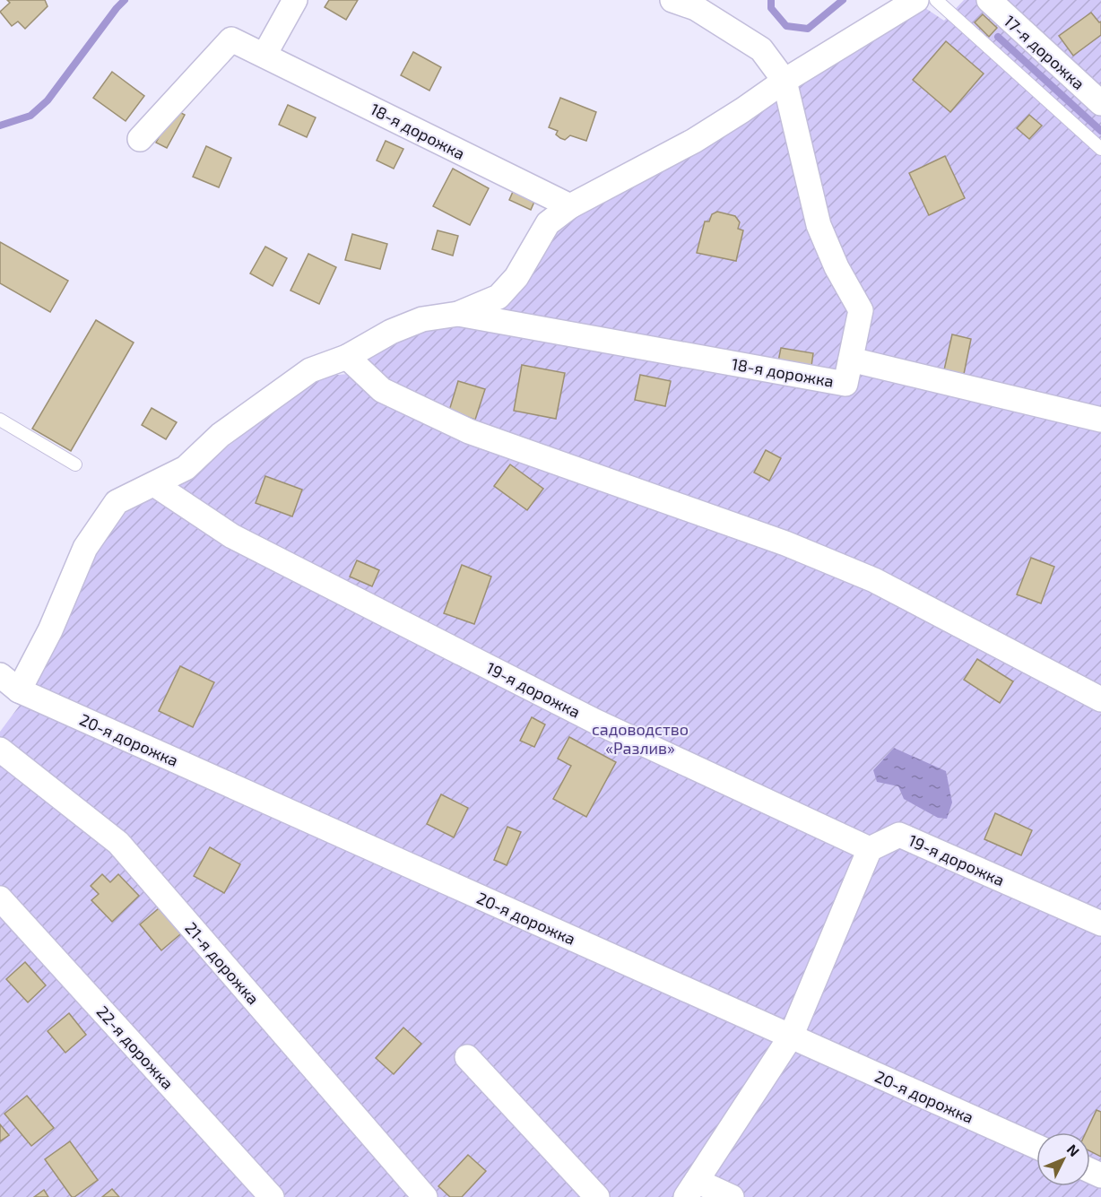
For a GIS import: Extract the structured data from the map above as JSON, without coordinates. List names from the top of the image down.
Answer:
{
  "streets": {
    "street": [
      "17-я дорожка",
      "18-я дорожка",
      "19-я дорожка",
      "20-я дорожка",
      "21-я дорожка",
      "22-я дорожка"
    ]
  },
  "parks": ["садоводство «Разлив»"],
  "north": "top right"
}
